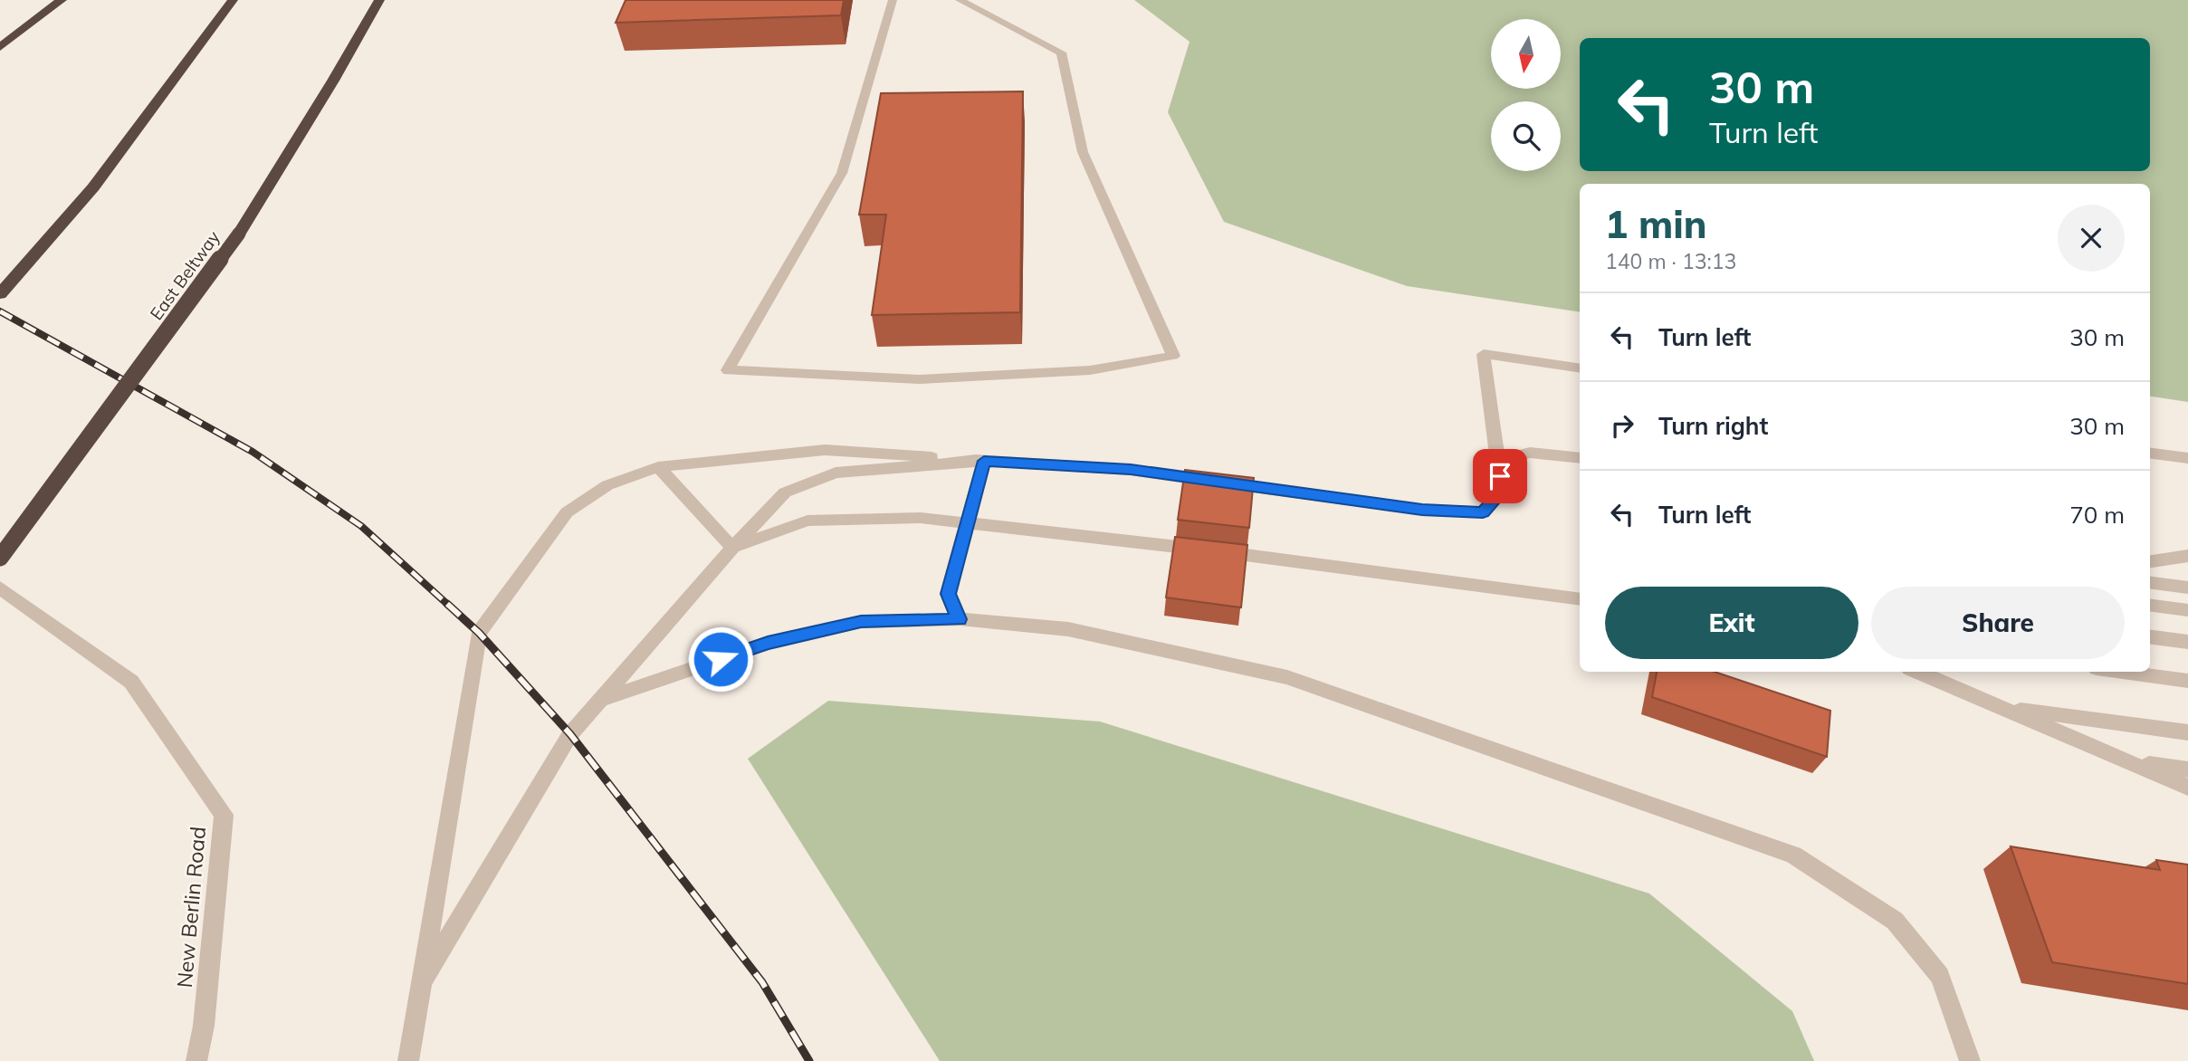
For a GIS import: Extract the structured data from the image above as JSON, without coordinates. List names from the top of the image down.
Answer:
{
  "streets": {
    "highway": ["East Beltway"],
    "street": ["New Berlin Road"]
  },
  "north": "bottom",
  "page": {
    "turn": ["30 m", "Turn left"],
    "heading": ["1 min", "140 m · 13:13"],
    "list": [
      {
        "name": "Turn left",
        "value": "30 m"
      },
      {
        "name": "Turn right",
        "value": "30 m"
      },
      {
        "name": "Turn left",
        "value": "70 m"
      }
    ],
    "buttons": ["Exit", "Share"]
  }
}
